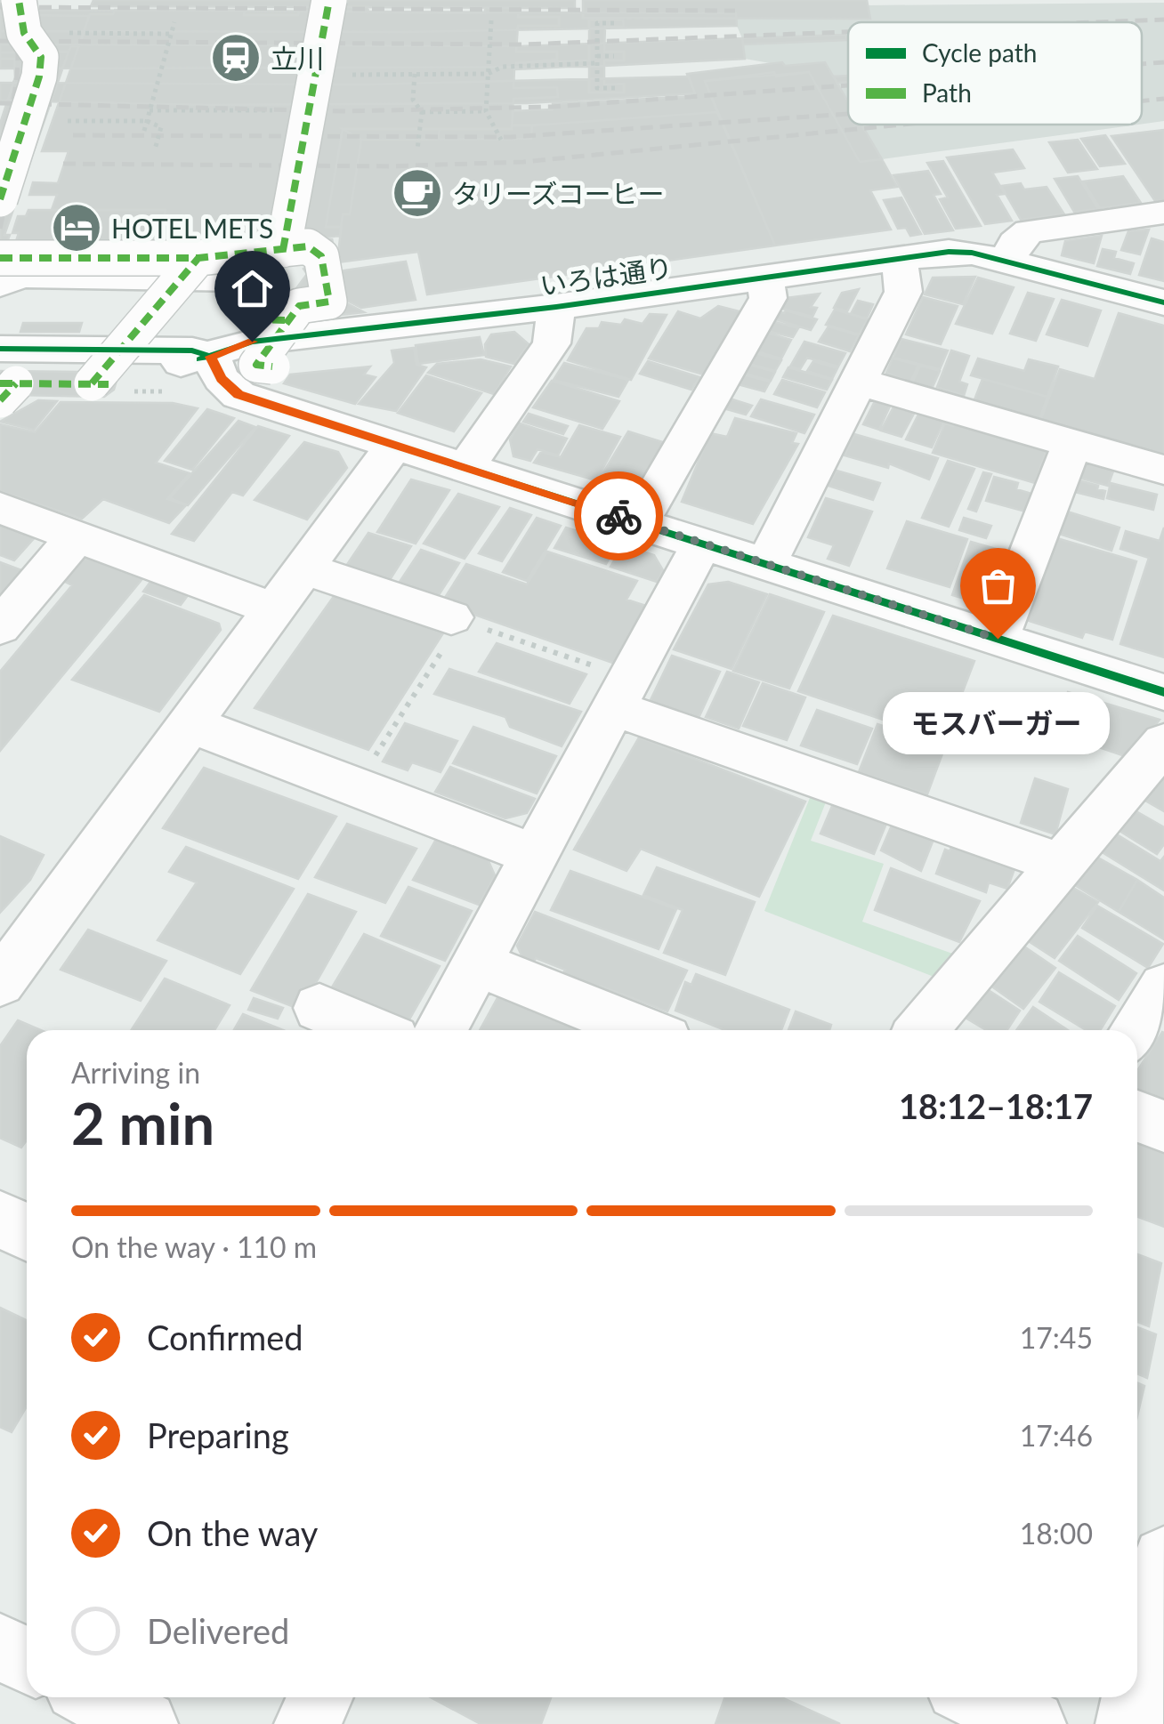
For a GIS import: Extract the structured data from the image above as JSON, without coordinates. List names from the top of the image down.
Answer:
{
  "streets": {
    "street": ["いろは通り"]
  },
  "places": {
    "station": ["立川"],
    "cafe": ["タリーズコーヒー"],
    "hotel": ["HOTEL METS"],
    "other": ["モスバーガー"]
  },
  "legend": ["Cycle path", "Path"],
  "page": {
    "bubble": "モスバーガー",
    "heading": ["2 min", "Arriving in", "18:12–18:17"],
    "bar": "On the way · 110 m",
    "list": [
      ["Confirmed", "17:45"],
      ["Preparing", "17:46"],
      ["On the way", "18:00"],
      "Delivered"
    ]
  }
}
